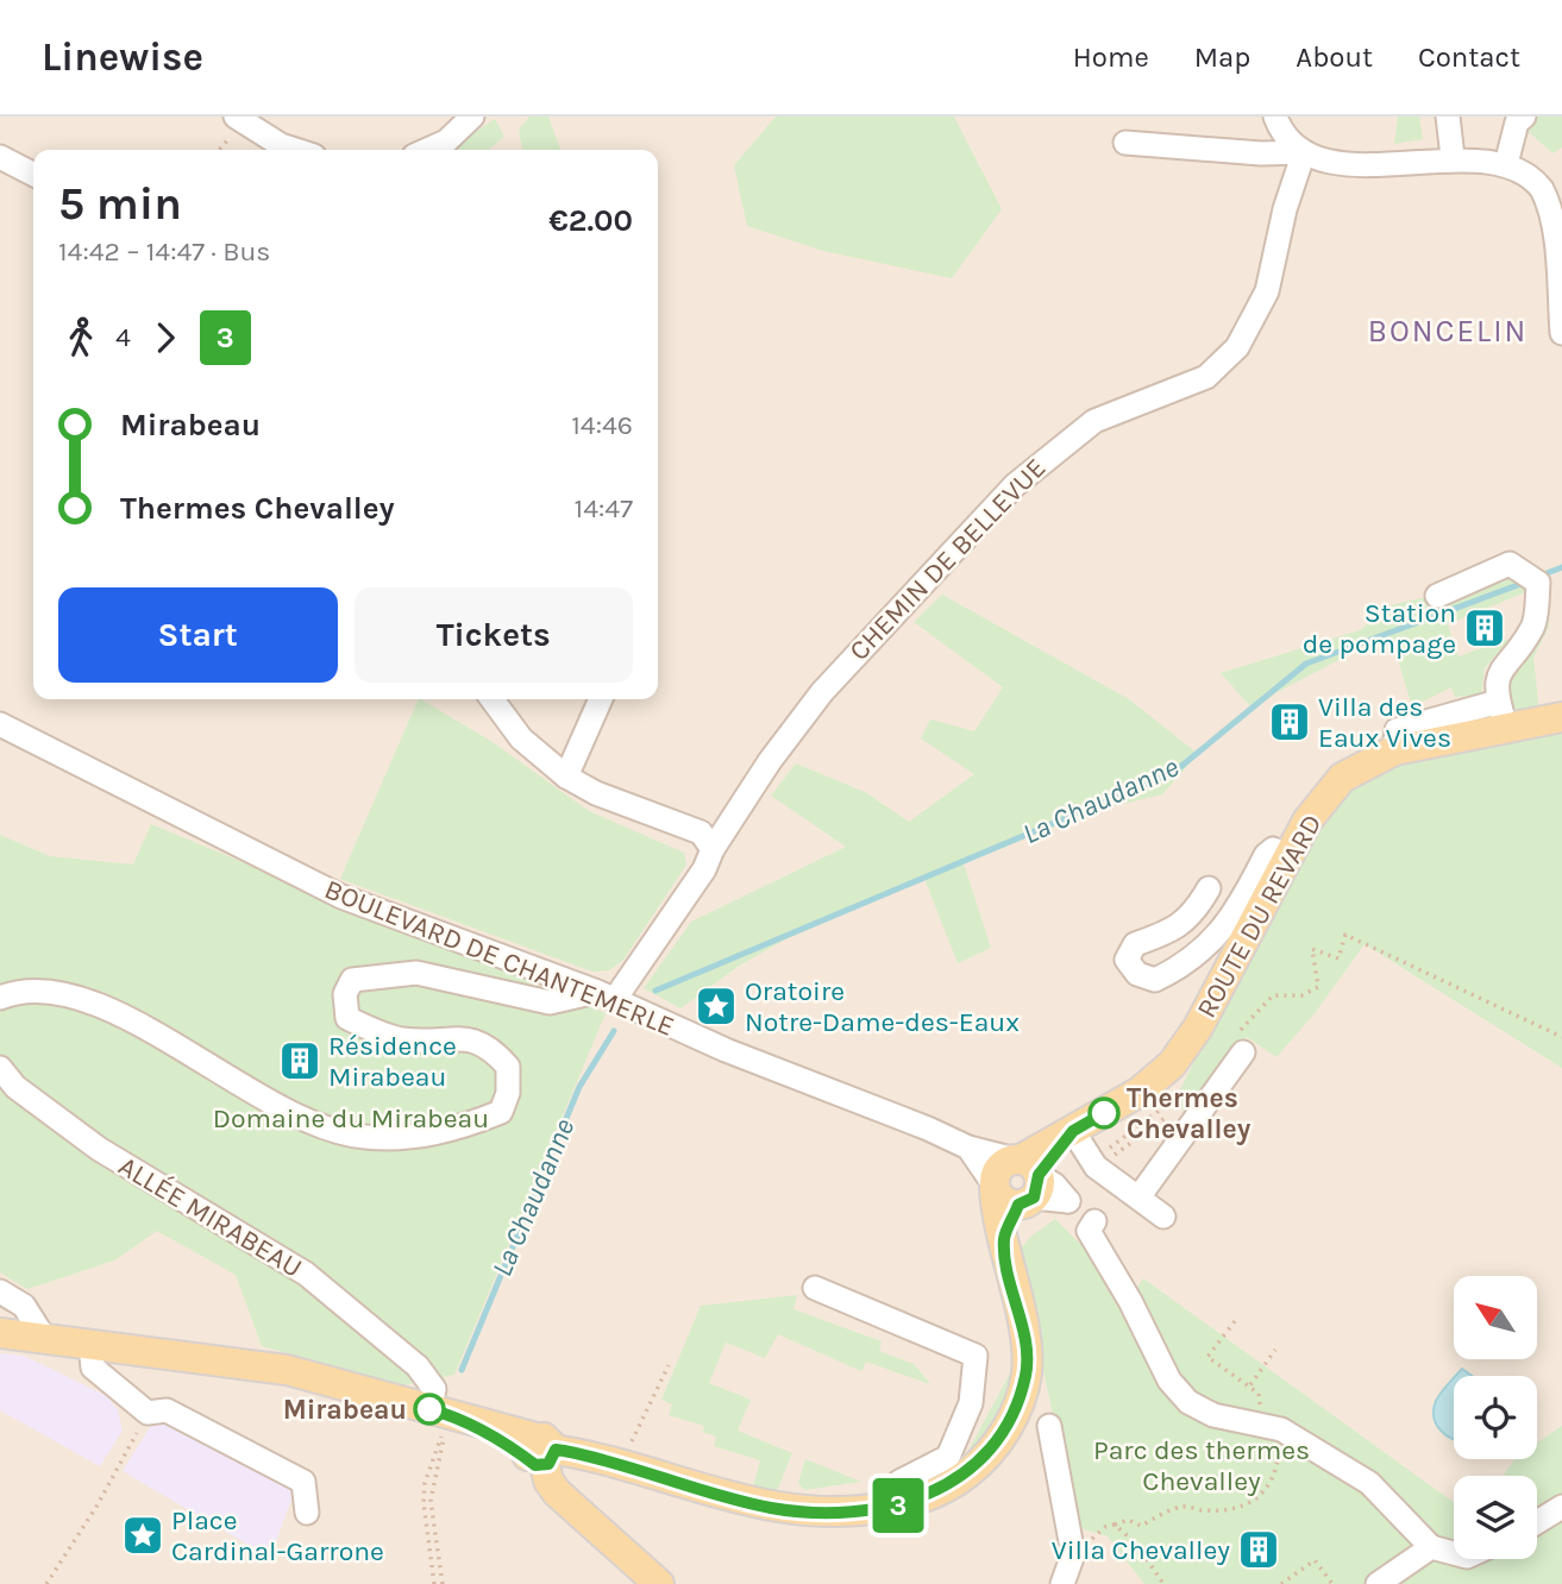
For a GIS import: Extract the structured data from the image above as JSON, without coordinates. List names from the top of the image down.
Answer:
{
  "streets": {
    "main road": ["ROUTE DU REVARD"],
    "street": ["CHEMIN DE BELLEVUE", "BOULEVARD DE CHANTEMERLE", "ALLÉE MIRABEAU"]
  },
  "crossings": [
    ["CHEMIN DE BELLEVUE", "BOULEVARD DE CHANTEMERLE"]
  ],
  "districts": ["BONCELIN"],
  "water": ["La Chaudanne"],
  "parks": ["Domaine du Mirabeau", "Parc des thermes Chevalley"],
  "places": {
    "building": [
      "Station de pompage",
      "Villa des Eaux Vives",
      "Résidence Mirabeau",
      "Villa Chevalley"
    ],
    "place": ["Oratoire Notre-Dame-des-Eaux", "Place Cardinal-Garrone"],
    "other": ["Thermes Chevalley", "Mirabeau"]
  },
  "lines": ["bus line 3"],
  "north": "top left",
  "page": {
    "header": "Linewise",
    "nav": [
      "Home",
      "Map",
      "About",
      "Contact"
    ],
    "on_map": "3",
    "heading": ["5 min", "14:42 – 14:47 · Bus", "€2.00"],
    "legs": ["4", "3"],
    "list": [
      {
        "name": "Mirabeau",
        "value": "14:46"
      },
      {
        "name": "Thermes Chevalley",
        "value": "14:47"
      }
    ],
    "buttons": ["Start", "Tickets"]
  }
}
